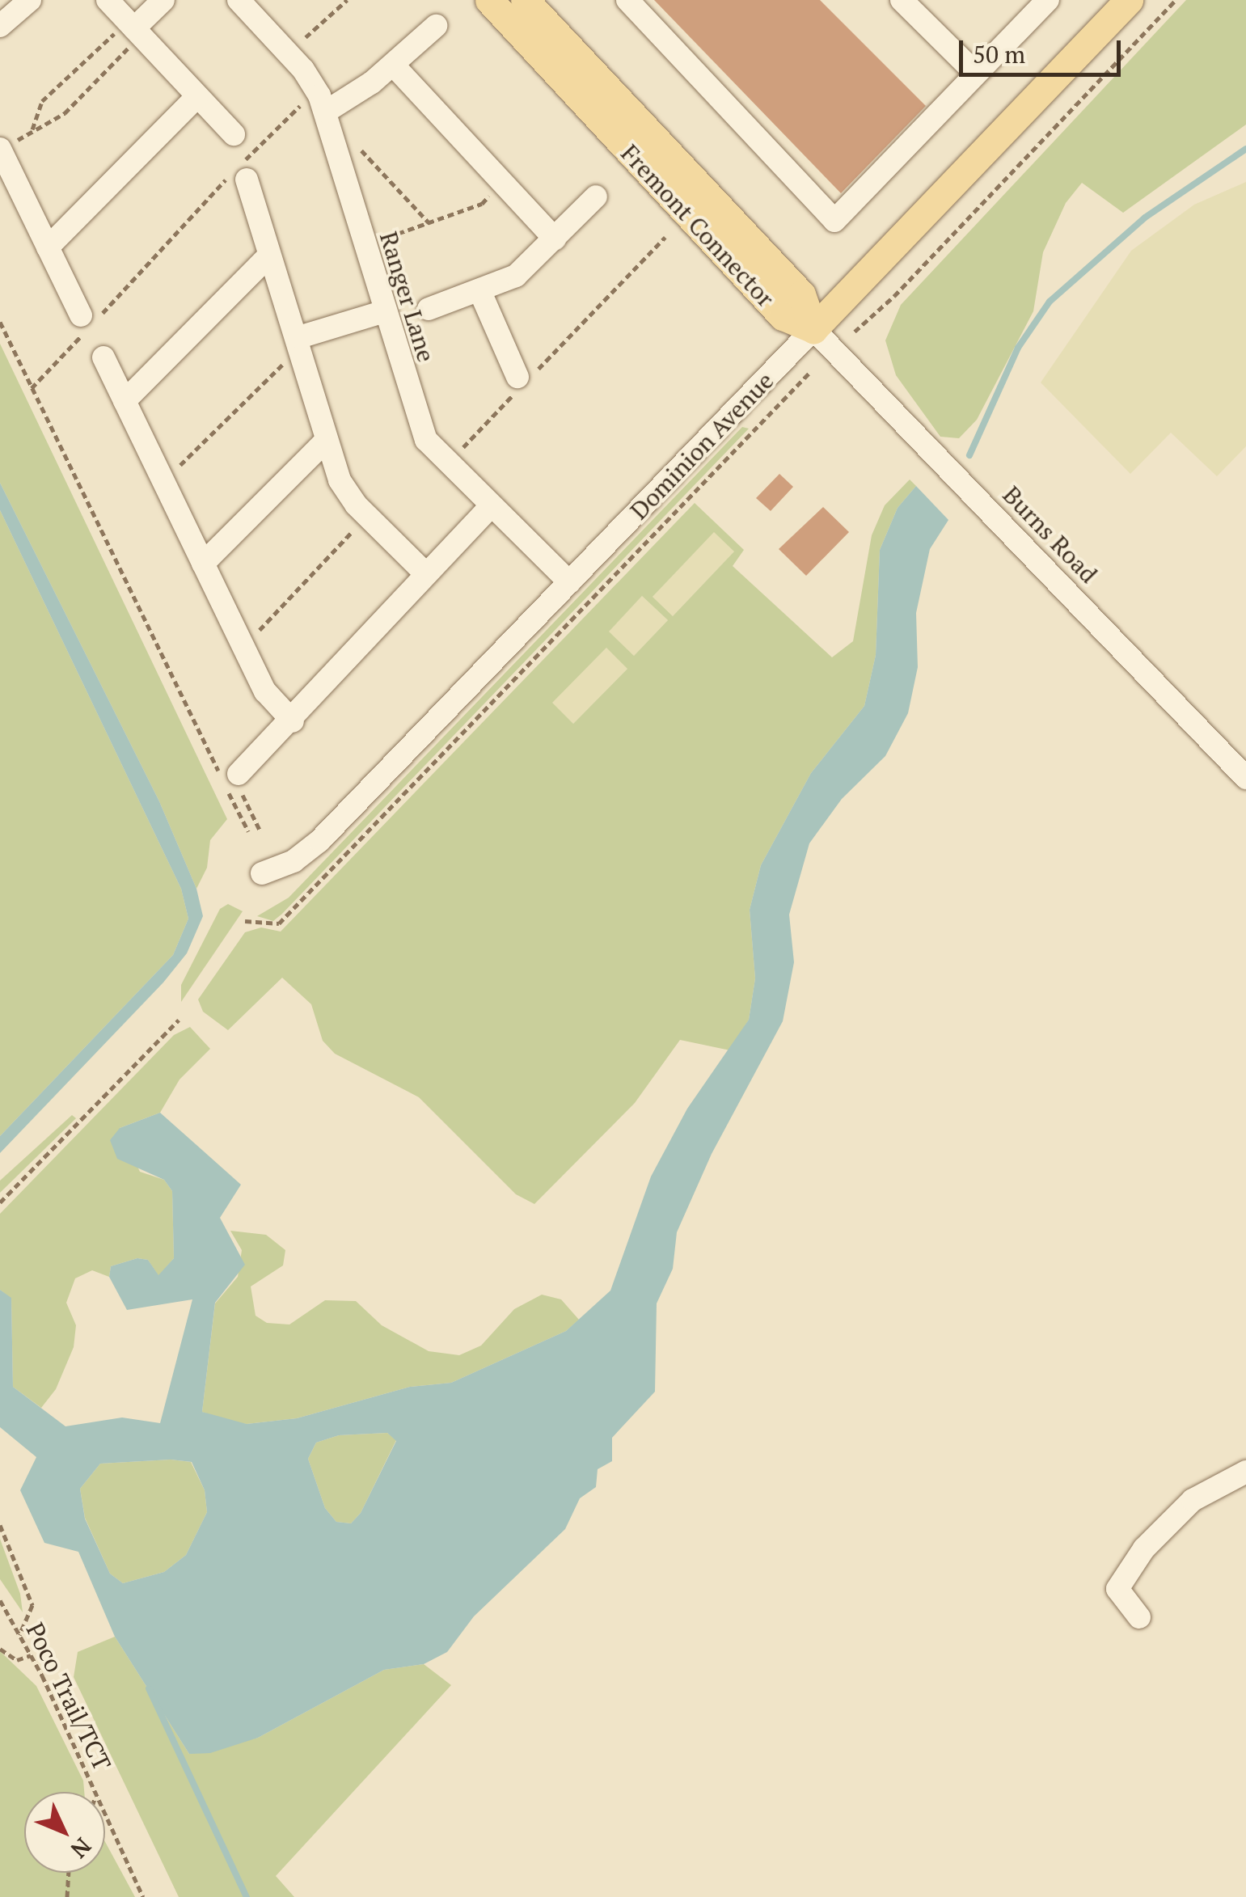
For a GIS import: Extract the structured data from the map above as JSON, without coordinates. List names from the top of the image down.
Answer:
{
  "streets": {
    "main road": ["Fremont Connector", "Dominion Avenue"],
    "street": ["Ranger Lane", "Burns Road"],
    "path": ["Poco Trail/TCT"]
  },
  "crossings": [
    ["Fremont Connector", "Dominion Avenue"],
    ["Fremont Connector", "Burns Road"],
    ["Ranger Lane", "Dominion Avenue"],
    ["Dominion Avenue", "Burns Road"]
  ],
  "scale_bar": "50 m",
  "north": "bottom right"
}
